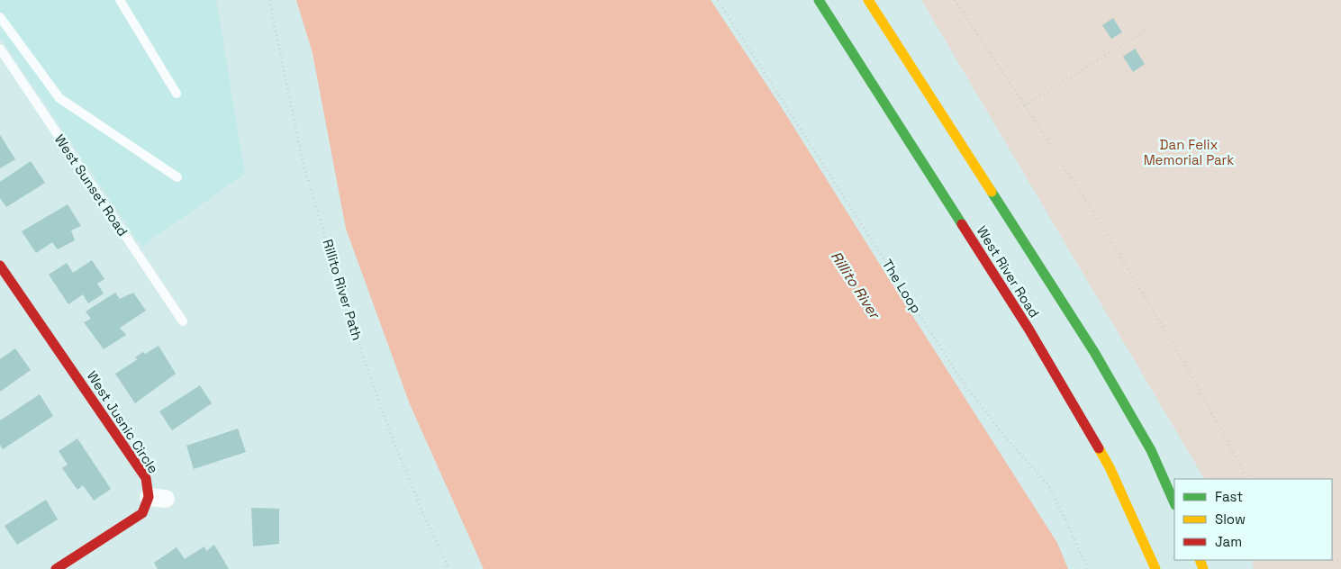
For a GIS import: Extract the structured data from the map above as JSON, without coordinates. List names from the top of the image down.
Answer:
{
  "streets": {
    "main road": ["West River Road", "West Jusnic Circle"],
    "lane": ["West Sunset Road"],
    "path": ["The Loop", "Rillito River Path"]
  },
  "water": ["Rillito River"],
  "parks": ["Dan Felix Memorial Park"],
  "legend": ["Fast", "Slow", "Jam"]
}
